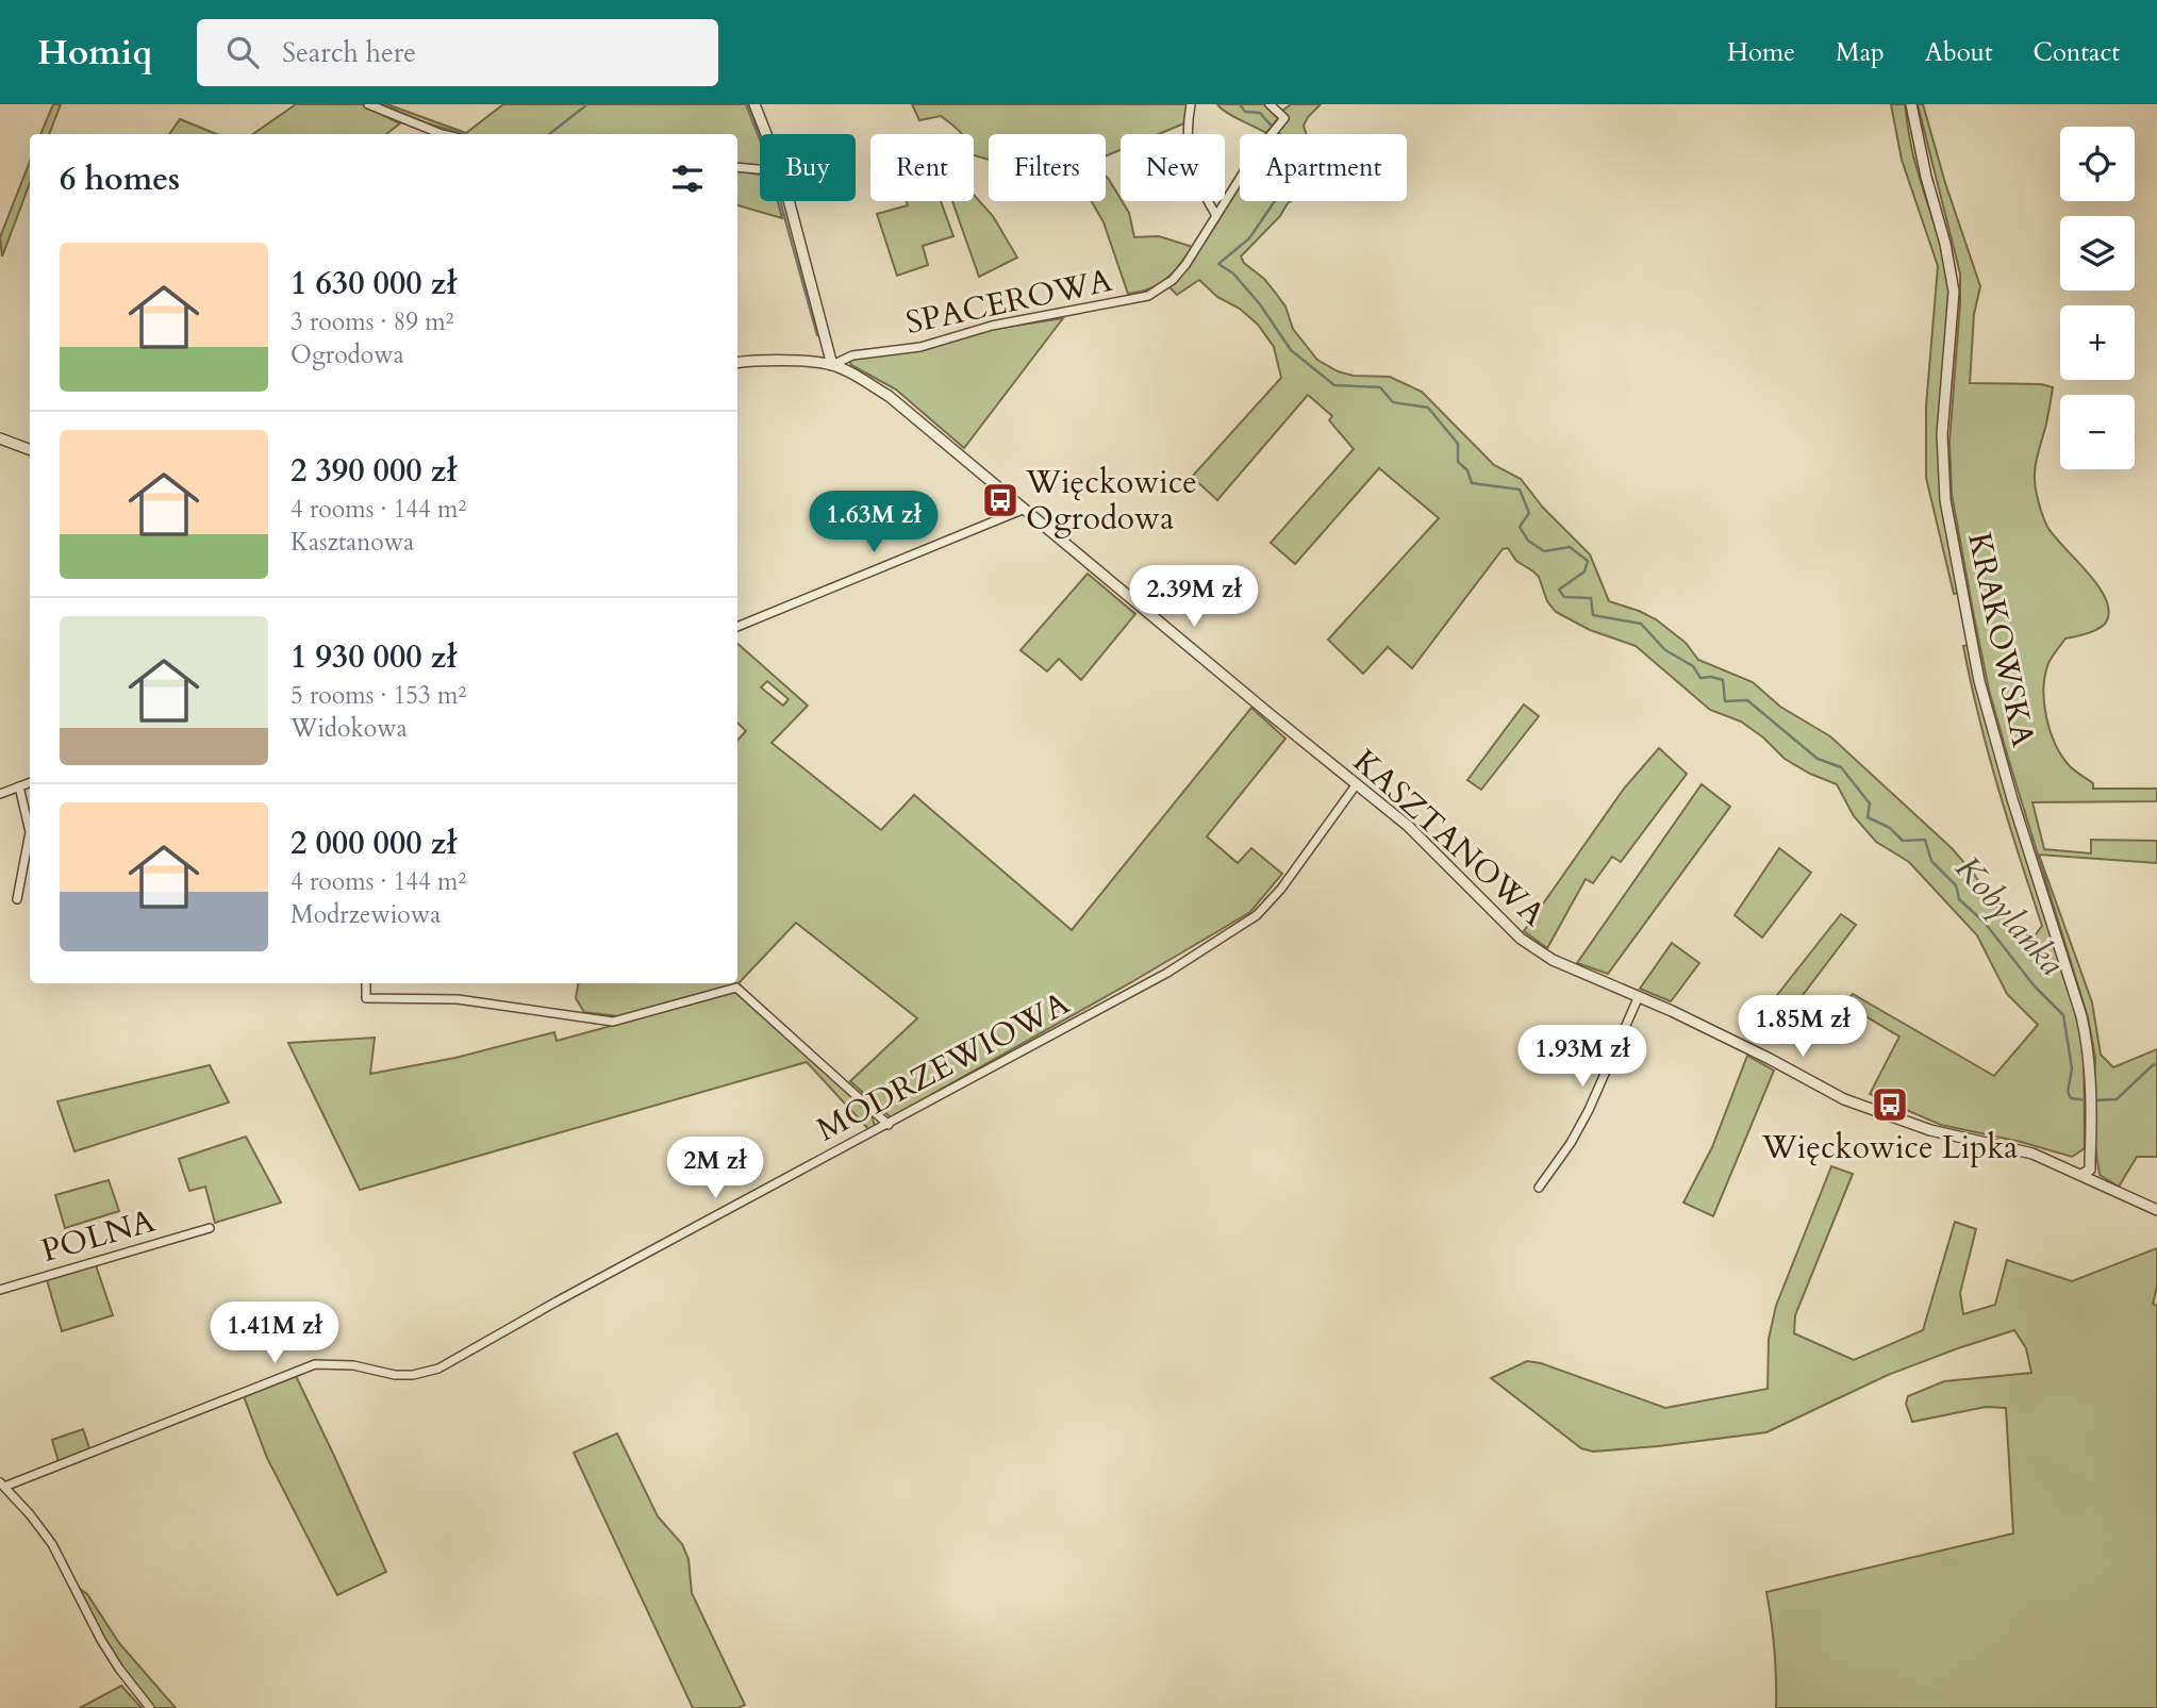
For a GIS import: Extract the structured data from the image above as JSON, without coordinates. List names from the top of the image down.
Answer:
{
  "streets": {
    "street": [
      "SPACEROWA",
      "KRAKOWSKA",
      "KASZTANOWA",
      "MODRZEWIOWA",
      "POLNA"
    ]
  },
  "crossings": [
    ["SPACEROWA", "KASZTANOWA"],
    ["KRAKOWSKA", "KASZTANOWA"],
    ["KASZTANOWA", "MODRZEWIOWA"]
  ],
  "water": ["Kobylanka"],
  "places": {
    "bus stop": ["Więckowice Ogrodowa", "Więckowice Lipka"]
  },
  "page": {
    "header": "Homiq",
    "search": "Search here",
    "nav": [
      "Home",
      "Map",
      "About",
      "Contact"
    ],
    "map_buttons": ["+", "−"],
    "chip": [
      "Buy",
      "Rent",
      "Filters",
      "New",
      "Apartment"
    ],
    "heading": "6 homes",
    "list": [
      {
        "name": "1 630 000 zł",
        "note": "3 rooms · 89 m² · Ogrodowa"
      },
      {
        "name": "2 390 000 zł",
        "note": "4 rooms · 144 m² · Kasztanowa"
      },
      {
        "name": "1 930 000 zł",
        "note": "5 rooms · 153 m² · Widokowa"
      },
      {
        "name": "2 000 000 zł",
        "note": "4 rooms · 144 m² · Modrzewiowa"
      }
    ],
    "price": [
      "1.63M zł",
      "2.39M zł",
      "1.85M zł",
      "1.93M zł",
      "2M zł",
      "1.41M zł"
    ]
  }
}
